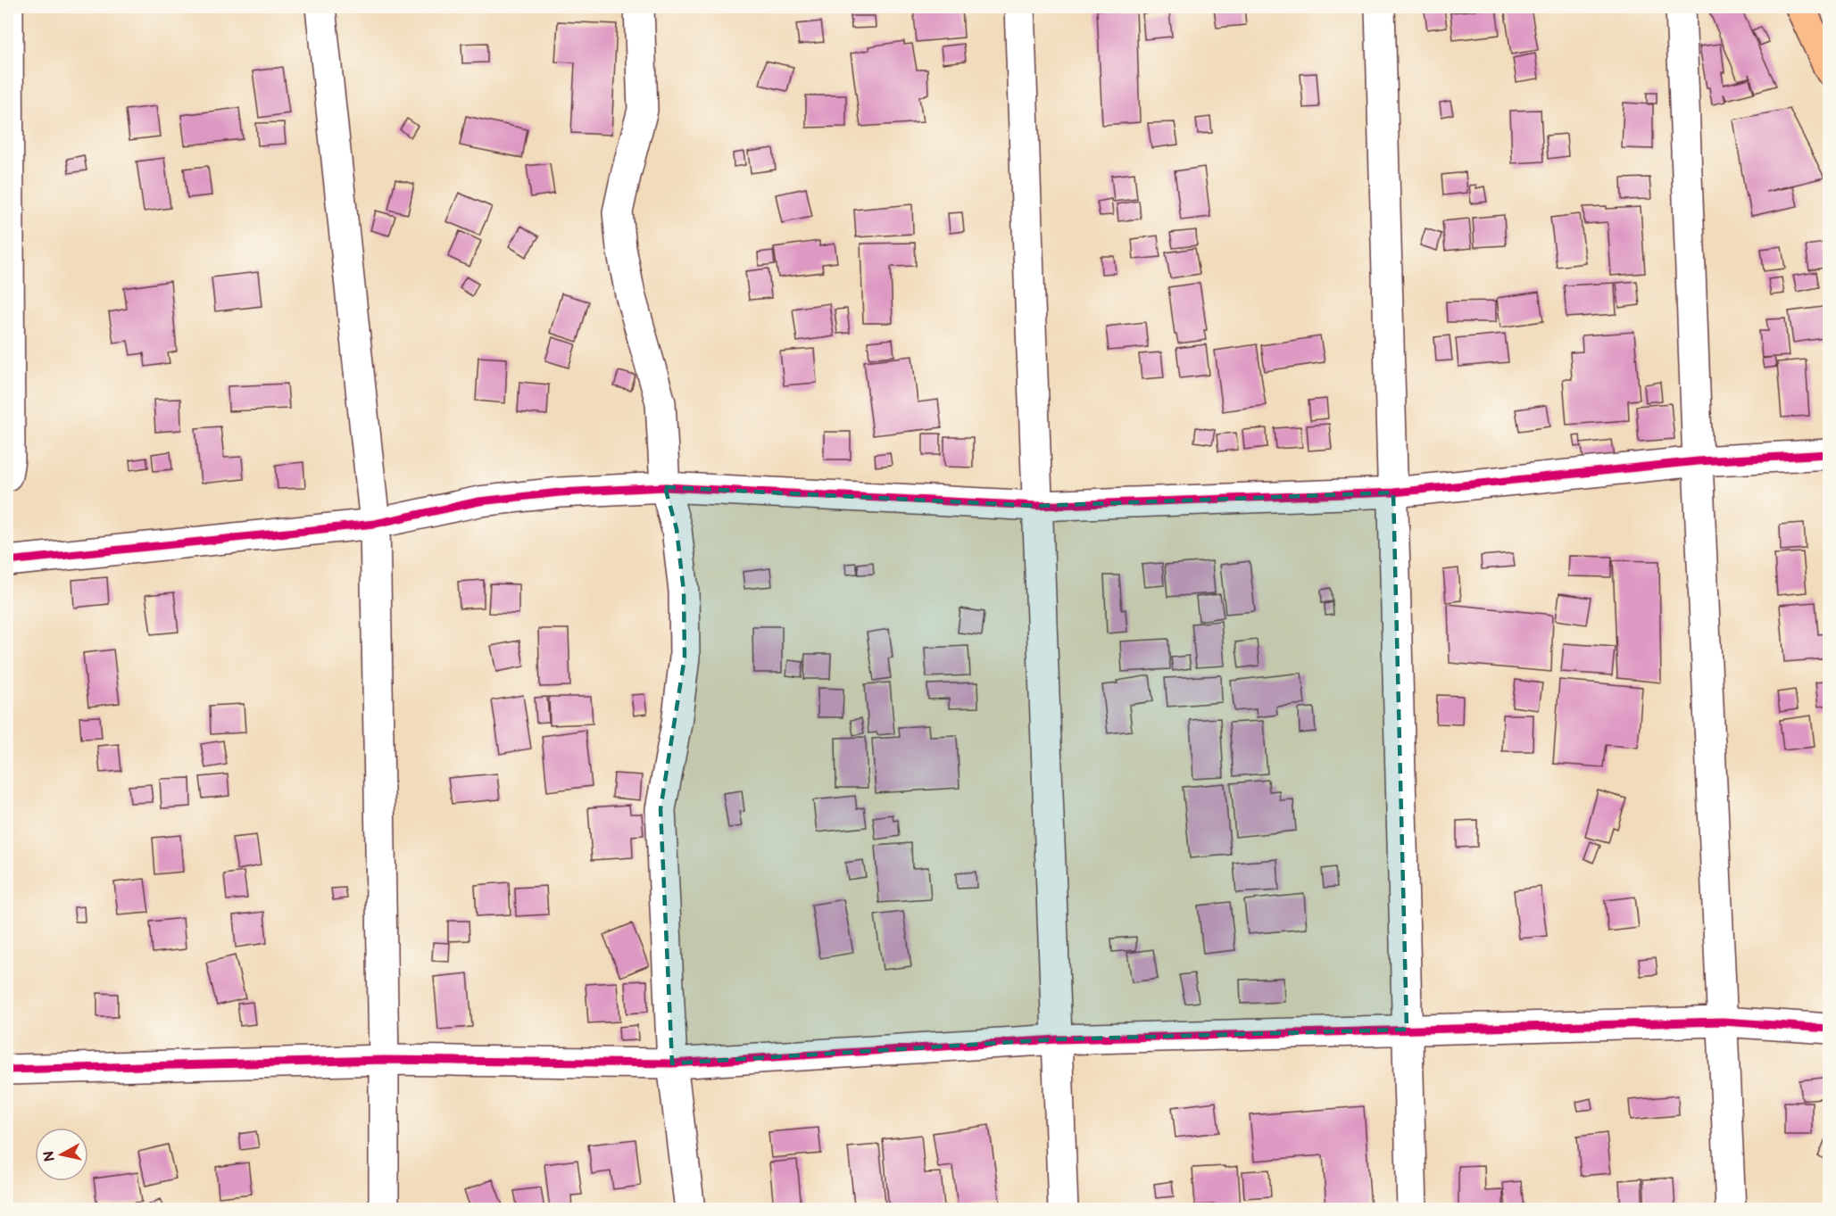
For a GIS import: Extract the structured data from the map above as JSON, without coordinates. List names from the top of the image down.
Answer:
{
  "north": "left"
}
